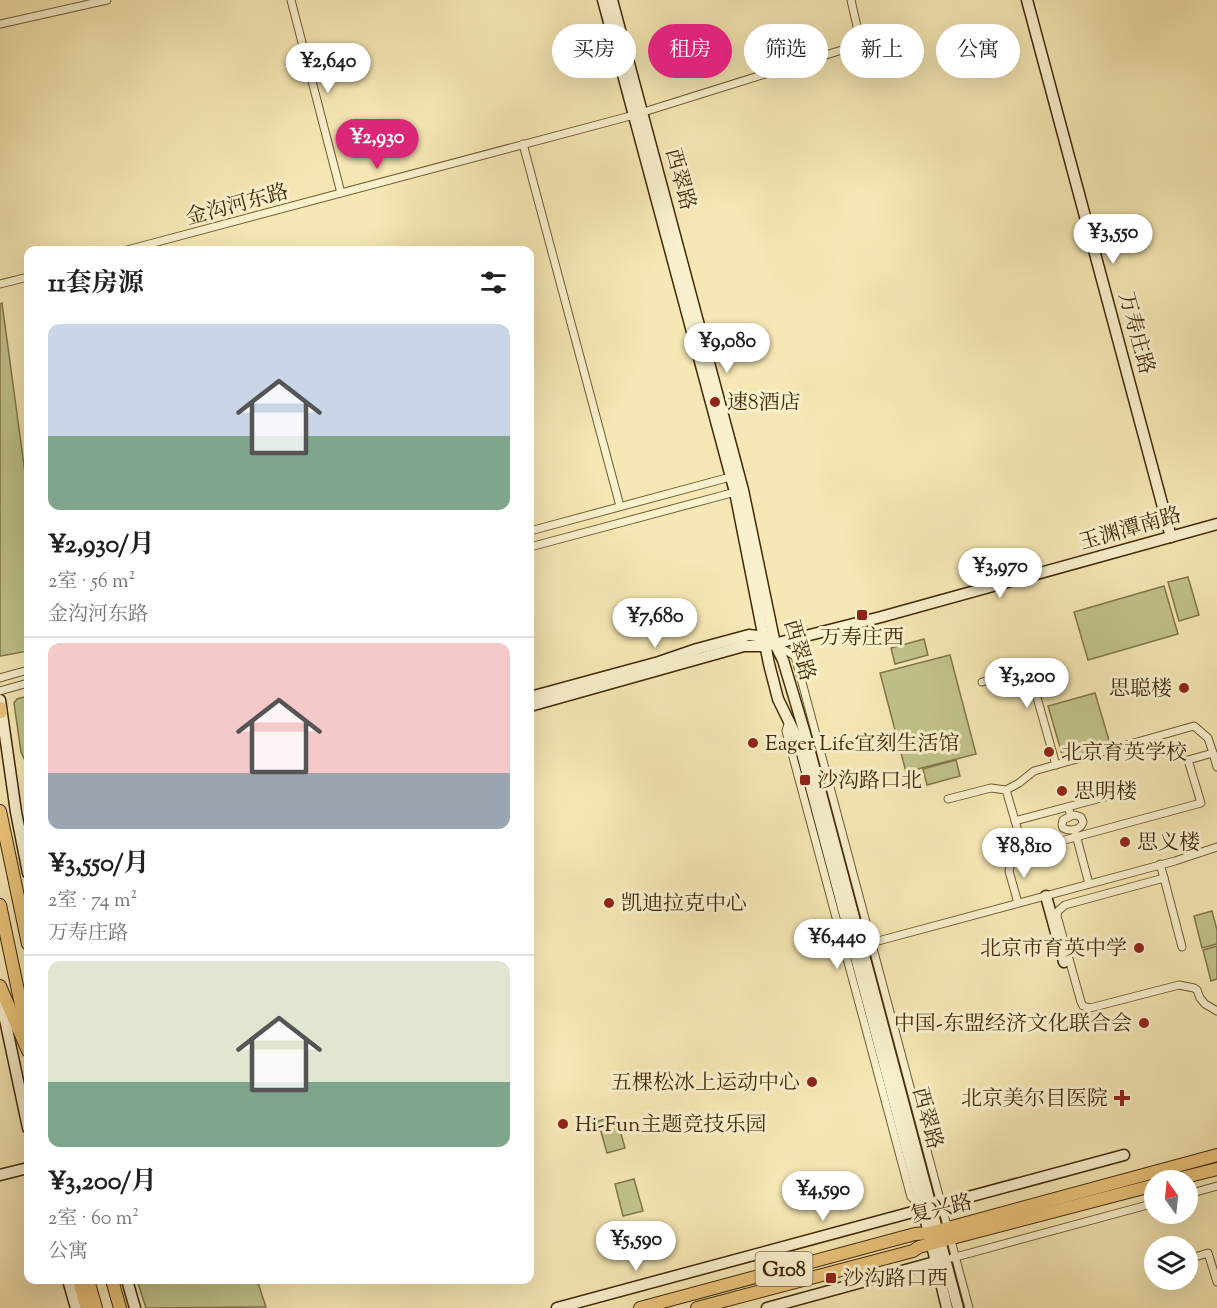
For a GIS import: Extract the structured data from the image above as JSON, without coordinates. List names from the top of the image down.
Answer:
{
  "streets": {
    "highway": ["复兴路", "G108"],
    "street": [
      "西翠路",
      "金沟河东路",
      "万寿庄路",
      "玉渊潭南路"
    ]
  },
  "crossings": [
    ["西翠路", "金沟河东路"],
    ["西翠路", "玉渊潭南路"],
    ["西翠路", "复兴路"],
    ["万寿庄路", "玉渊潭南路"]
  ],
  "places": {
    "other": [
      "速8酒店",
      "思聪楼",
      "Eager Life宜刻生活馆",
      "北京育英学校",
      "思明楼",
      "思义楼",
      "凯迪拉克中心",
      "北京市育英中学",
      "中国-东盟经济文化联合会",
      "五棵松冰上运动中心",
      "Hi-Fun主题竞技乐园"
    ],
    "transit": ["万寿庄西", "沙沟路口北", "沙沟路口西"],
    "health": ["北京美尔目医院"]
  },
  "north": "top",
  "page": {
    "chip": [
      "买房",
      "租房",
      "筛选",
      "新上",
      "公寓"
    ],
    "price": [
      "¥2,640",
      "¥2,930",
      "¥3,550",
      "¥9,080",
      "¥3,970",
      "¥7,680",
      "¥3,200",
      "¥8,810",
      "¥6,440",
      "¥4,590",
      "¥5,590"
    ],
    "heading": "11套房源",
    "list": [
      {
        "name": "¥2,930/月",
        "note": "2室 · 56 m² · 金沟河东路"
      },
      {
        "name": "¥3,550/月",
        "note": "2室 · 74 m² · 万寿庄路"
      },
      {
        "name": "¥3,200/月",
        "note": "2室 · 60 m² · 公寓"
      }
    ]
  }
}
